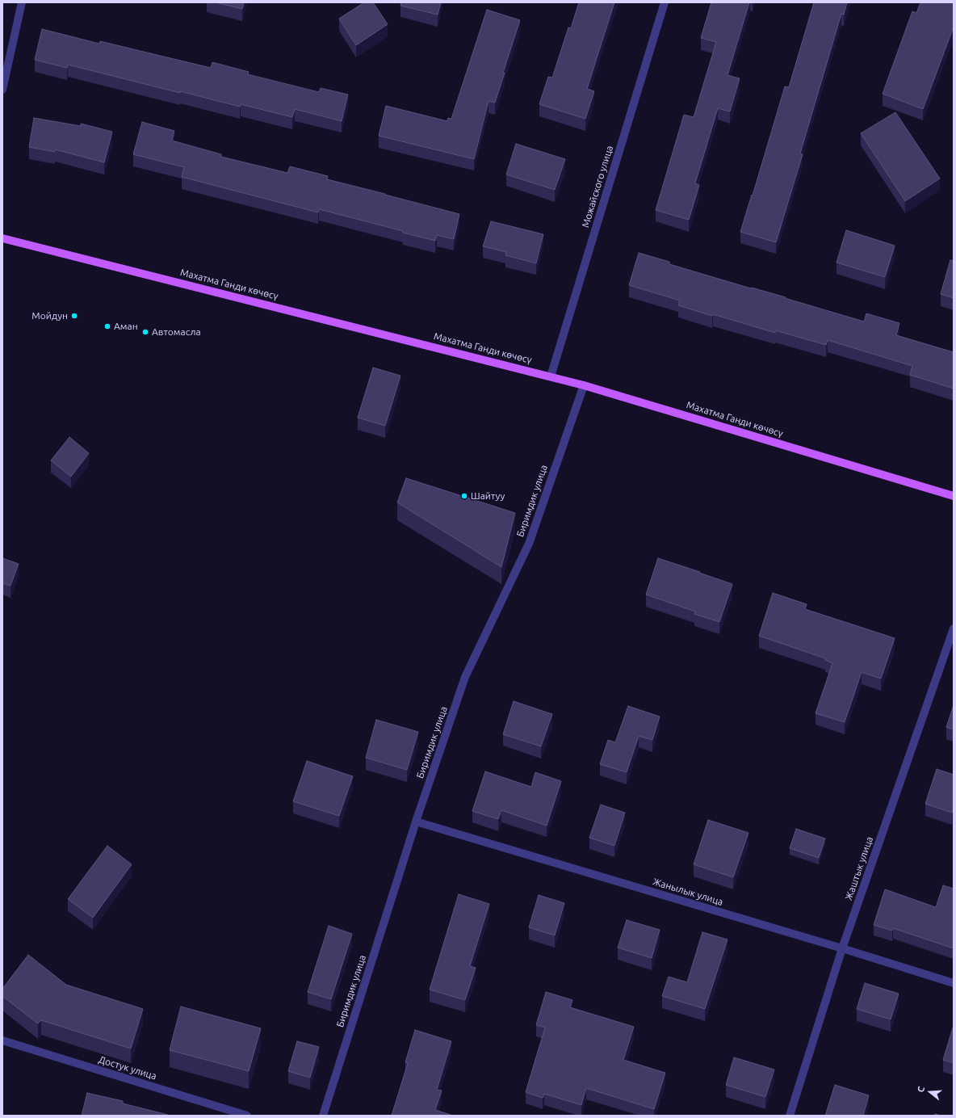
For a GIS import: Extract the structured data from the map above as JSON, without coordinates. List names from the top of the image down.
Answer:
{
  "streets": {
    "main road": ["Махатма Ганди көчөсү"],
    "street": [
      "Можайского улица",
      "Биримдик улица",
      "Жаштык улица",
      "Жанылык улица",
      "Достук улица"
    ]
  },
  "crossings": [
    ["Можайского улица", "Махатма Ганди көчөсү"],
    ["Махатма Ганди көчөсү", "Биримдик улица"],
    ["Биримдик улица", "Жанылык улица"],
    ["Жаштык улица", "Жанылык улица"]
  ],
  "places": [
    "Мойдун",
    "Аман",
    "Автомасла",
    "Шайтуу"
  ],
  "north": "left"
}
